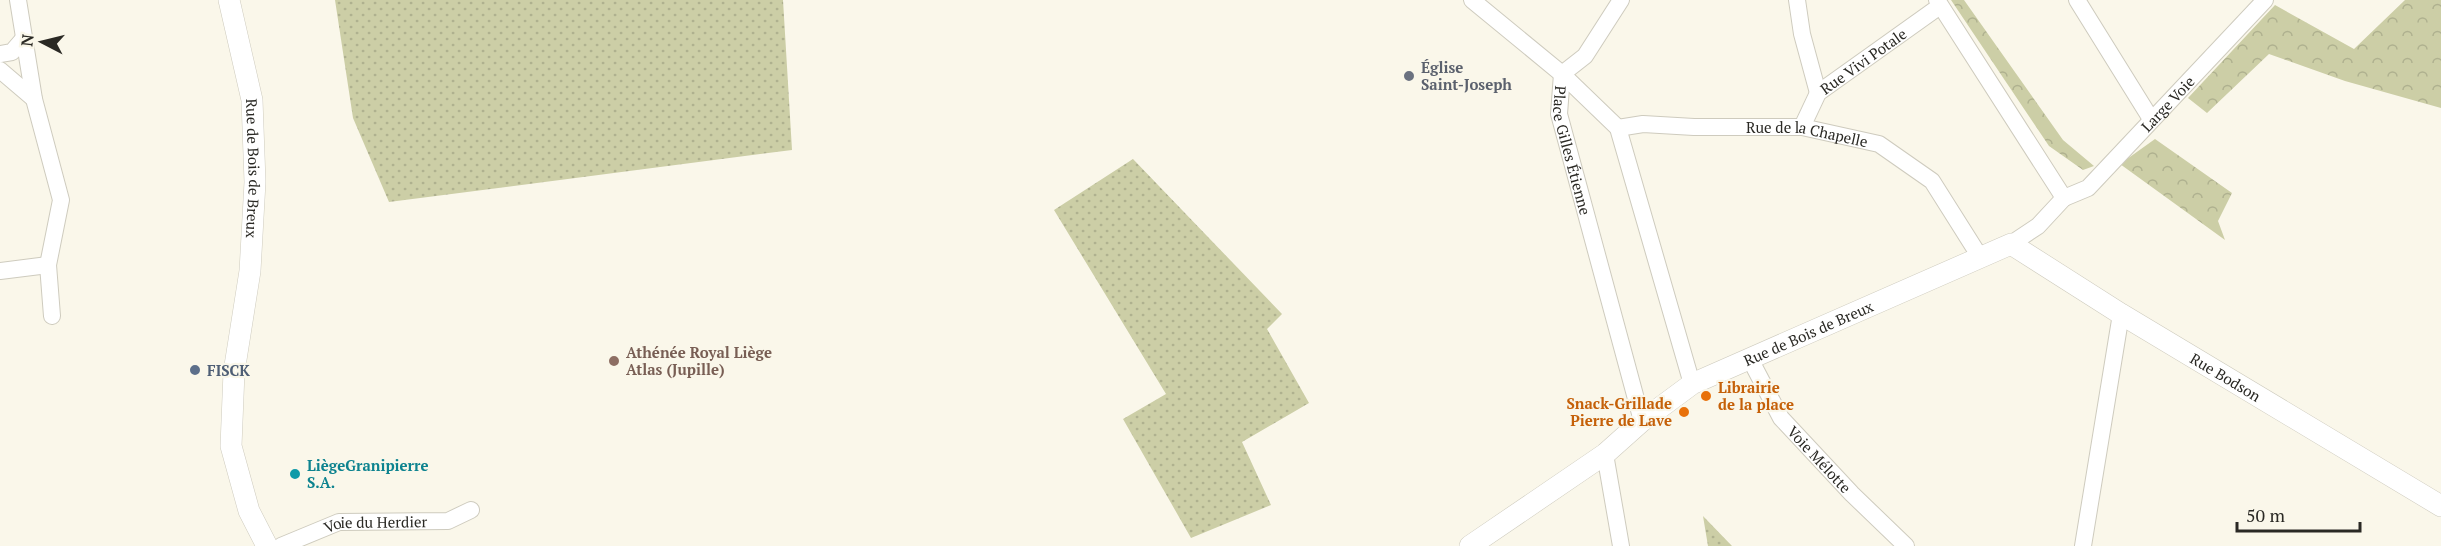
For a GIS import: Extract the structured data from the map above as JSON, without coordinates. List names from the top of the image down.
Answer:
{
  "streets": {
    "street": [
      "Rue Vivi Potale",
      "Large Voie",
      "Rue de la Chapelle",
      "Place Gilles Étienne",
      "Rue de Bois de Breux",
      "Rue Bodson",
      "Voie Mélotte",
      "Voie du Herdier"
    ]
  },
  "crossings": [
    ["Rue Vivi Potale", "Rue de la Chapelle"],
    ["Rue de la Chapelle", "Place Gilles Étienne"],
    ["Rue de la Chapelle", "Rue de Bois de Breux"],
    ["Place Gilles Étienne", "Rue de Bois de Breux"],
    ["Rue de Bois de Breux", "Rue Bodson"],
    ["Rue de Bois de Breux", "Voie Mélotte"]
  ],
  "places": [
    "Église Saint-Joseph",
    "Athénée Royal Liège Atlas (Jupille)",
    "FISCK",
    "Librairie de la place",
    "Snack-Grillade Pierre de Lave",
    "LiègeGranipierre S.A."
  ],
  "scale_bar": "50 m",
  "north": "left"
}
